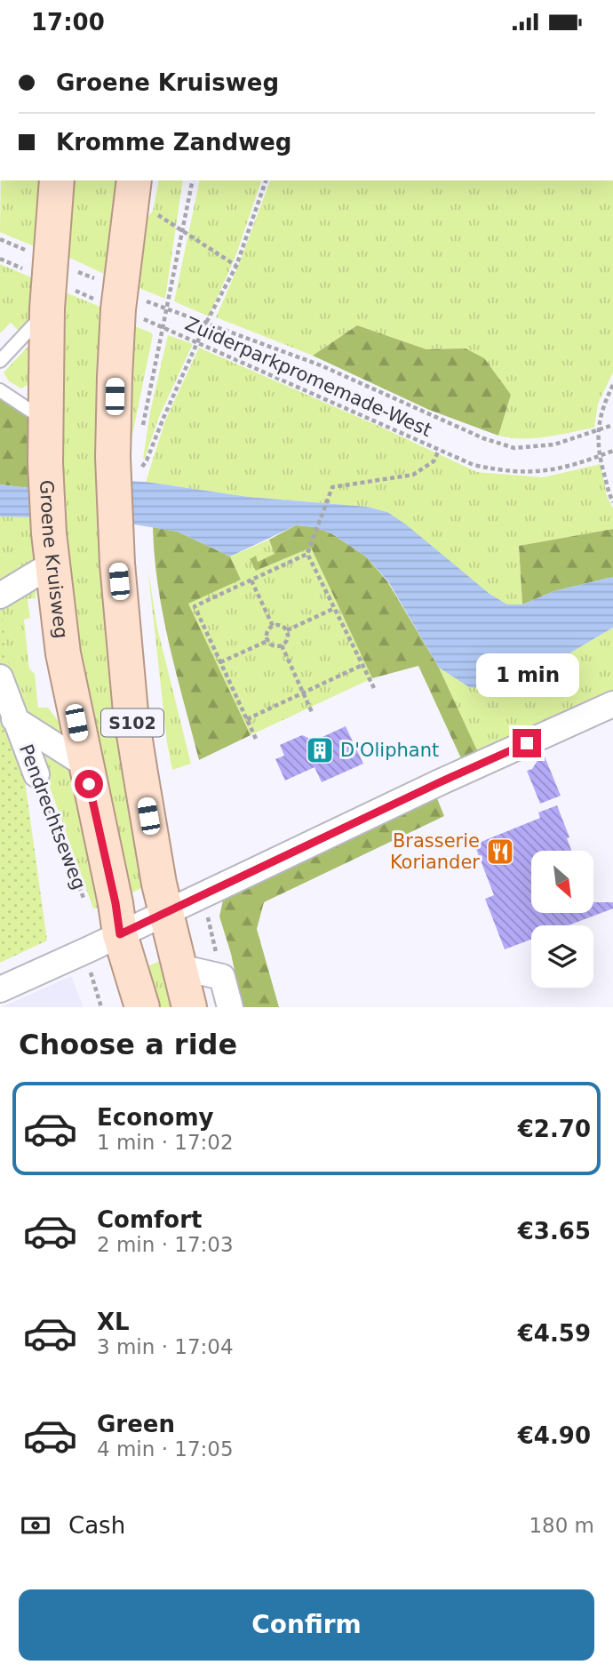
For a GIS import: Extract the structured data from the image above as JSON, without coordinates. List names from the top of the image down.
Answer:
{
  "streets": {
    "main road": ["Groene Kruisweg", "S102"],
    "street": ["Pendrechtseweg"],
    "path": ["Zuiderparkpromemade-West"]
  },
  "crossings": [
    ["Zuiderparkpromemade-West", "Groene Kruisweg"],
    ["Zuiderparkpromemade-West", "S102"],
    ["Groene Kruisweg", "S102"],
    ["Groene Kruisweg", "Pendrechtseweg"]
  ],
  "places": {
    "building": ["D'Oliphant"],
    "restaurant": ["Brasserie Koriander"]
  },
  "north": "bottom right",
  "page": {
    "status": "17:00",
    "banner": ["Groene Kruisweg", "Kromme Zandweg"],
    "bubble": "1 min",
    "heading": "Choose a ride",
    "list": [
      {
        "name": "Economy",
        "note": "1 min · 17:02",
        "value": "€2.70"
      },
      {
        "name": "Comfort",
        "note": "2 min · 17:03",
        "value": "€3.65"
      },
      {
        "name": "XL",
        "note": "3 min · 17:04",
        "value": "€4.59"
      },
      {
        "name": "Green",
        "note": "4 min · 17:05",
        "value": "€4.90"
      }
    ],
    "pay": ["Cash", "180 m"],
    "buttons": "Confirm"
  }
}
